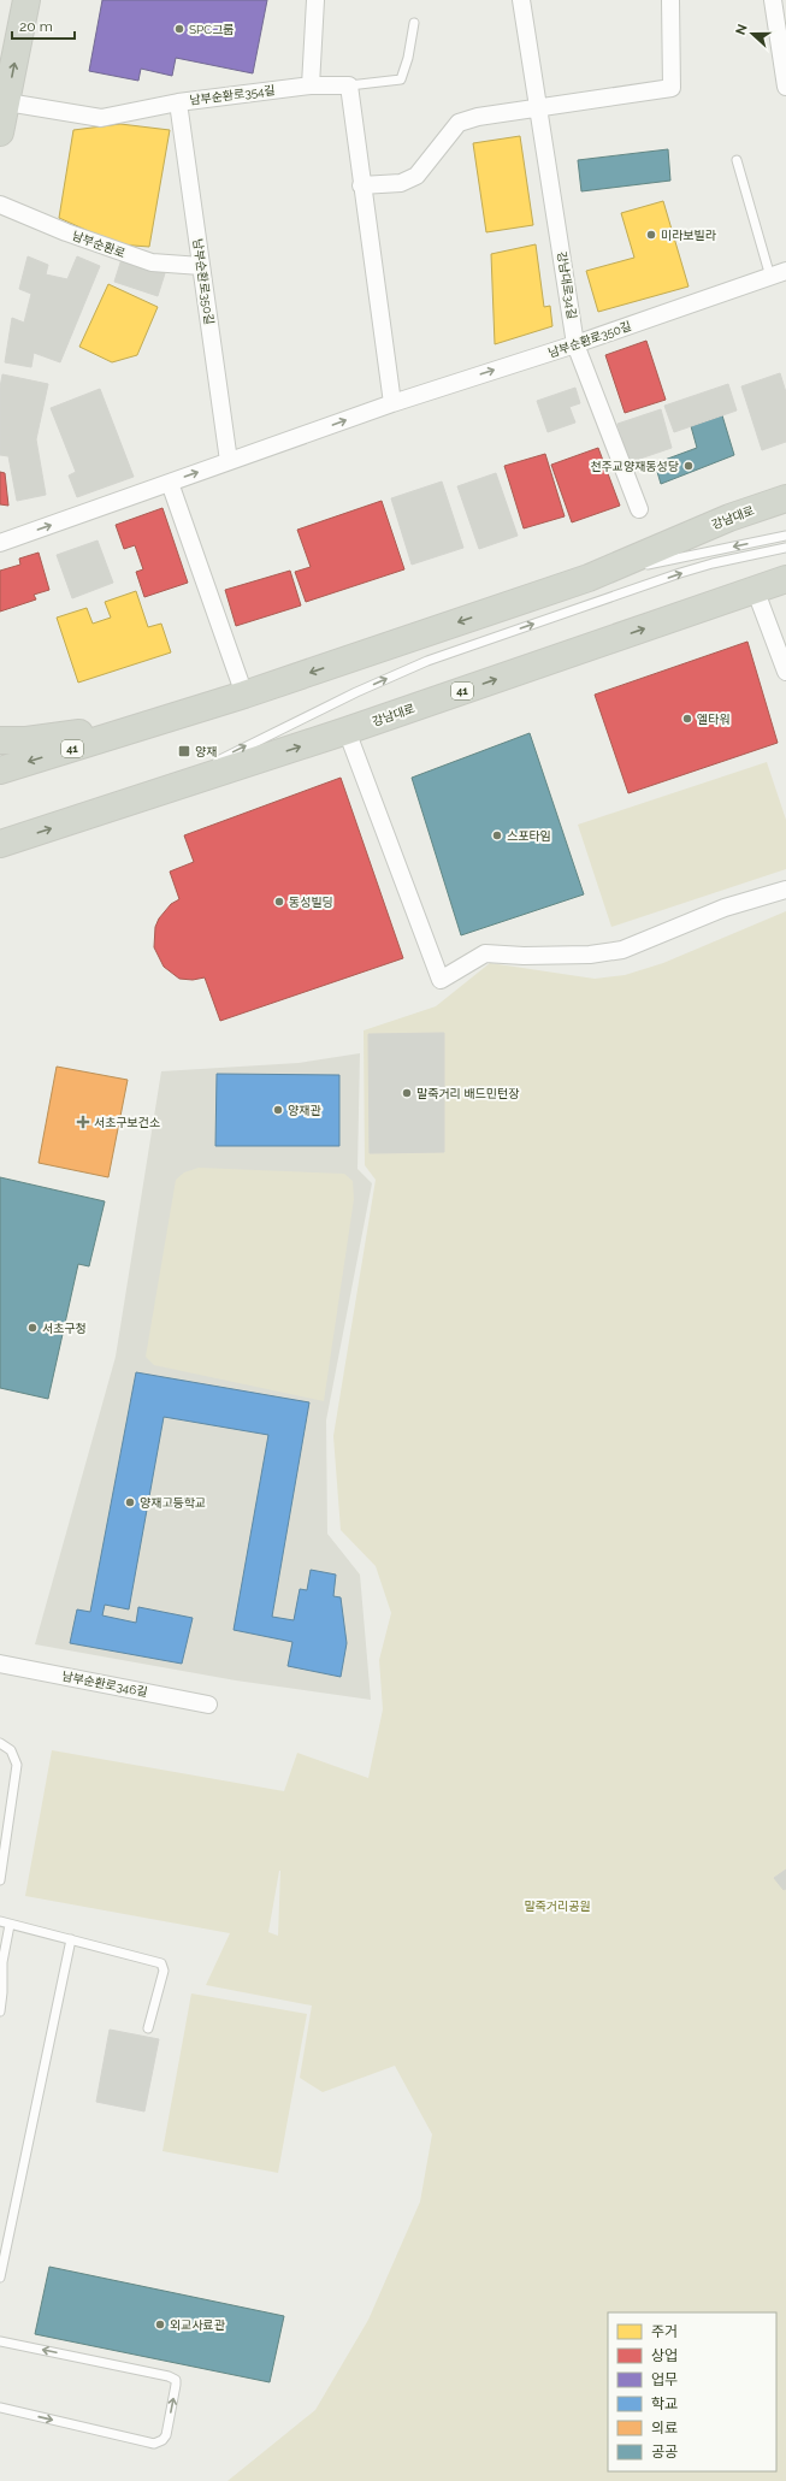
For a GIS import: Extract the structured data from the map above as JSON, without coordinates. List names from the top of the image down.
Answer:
{
  "streets": {
    "main road": ["강남대로", "41"],
    "street": [
      "남부순환로354길",
      "남부순환로",
      "남부순환로350길",
      "강남대로34길",
      "남부순환로346길"
    ]
  },
  "crossings": [
    ["남부순환로354길", "남부순환로350길"],
    ["남부순환로", "남부순환로350길"],
    ["남부순환로350길", "강남대로34길"]
  ],
  "one_way": ["남부순환로350길"],
  "parks": ["말죽거리공원"],
  "places": {
    "other": [
      "SPC그룹",
      "미라보빌라",
      "천주교양재동성당",
      "엘타워",
      "스포타임",
      "동성빌딩",
      "말죽거리 배드민턴장",
      "양재관",
      "서초구청",
      "양재고등학교",
      "외교사료관"
    ],
    "transit": ["양재"],
    "health": ["서초구보건소"]
  },
  "legend": [
    "주거",
    "상업",
    "업무",
    "학교",
    "의료",
    "공공"
  ],
  "scale_bar": "20 m",
  "north": "left"
}
